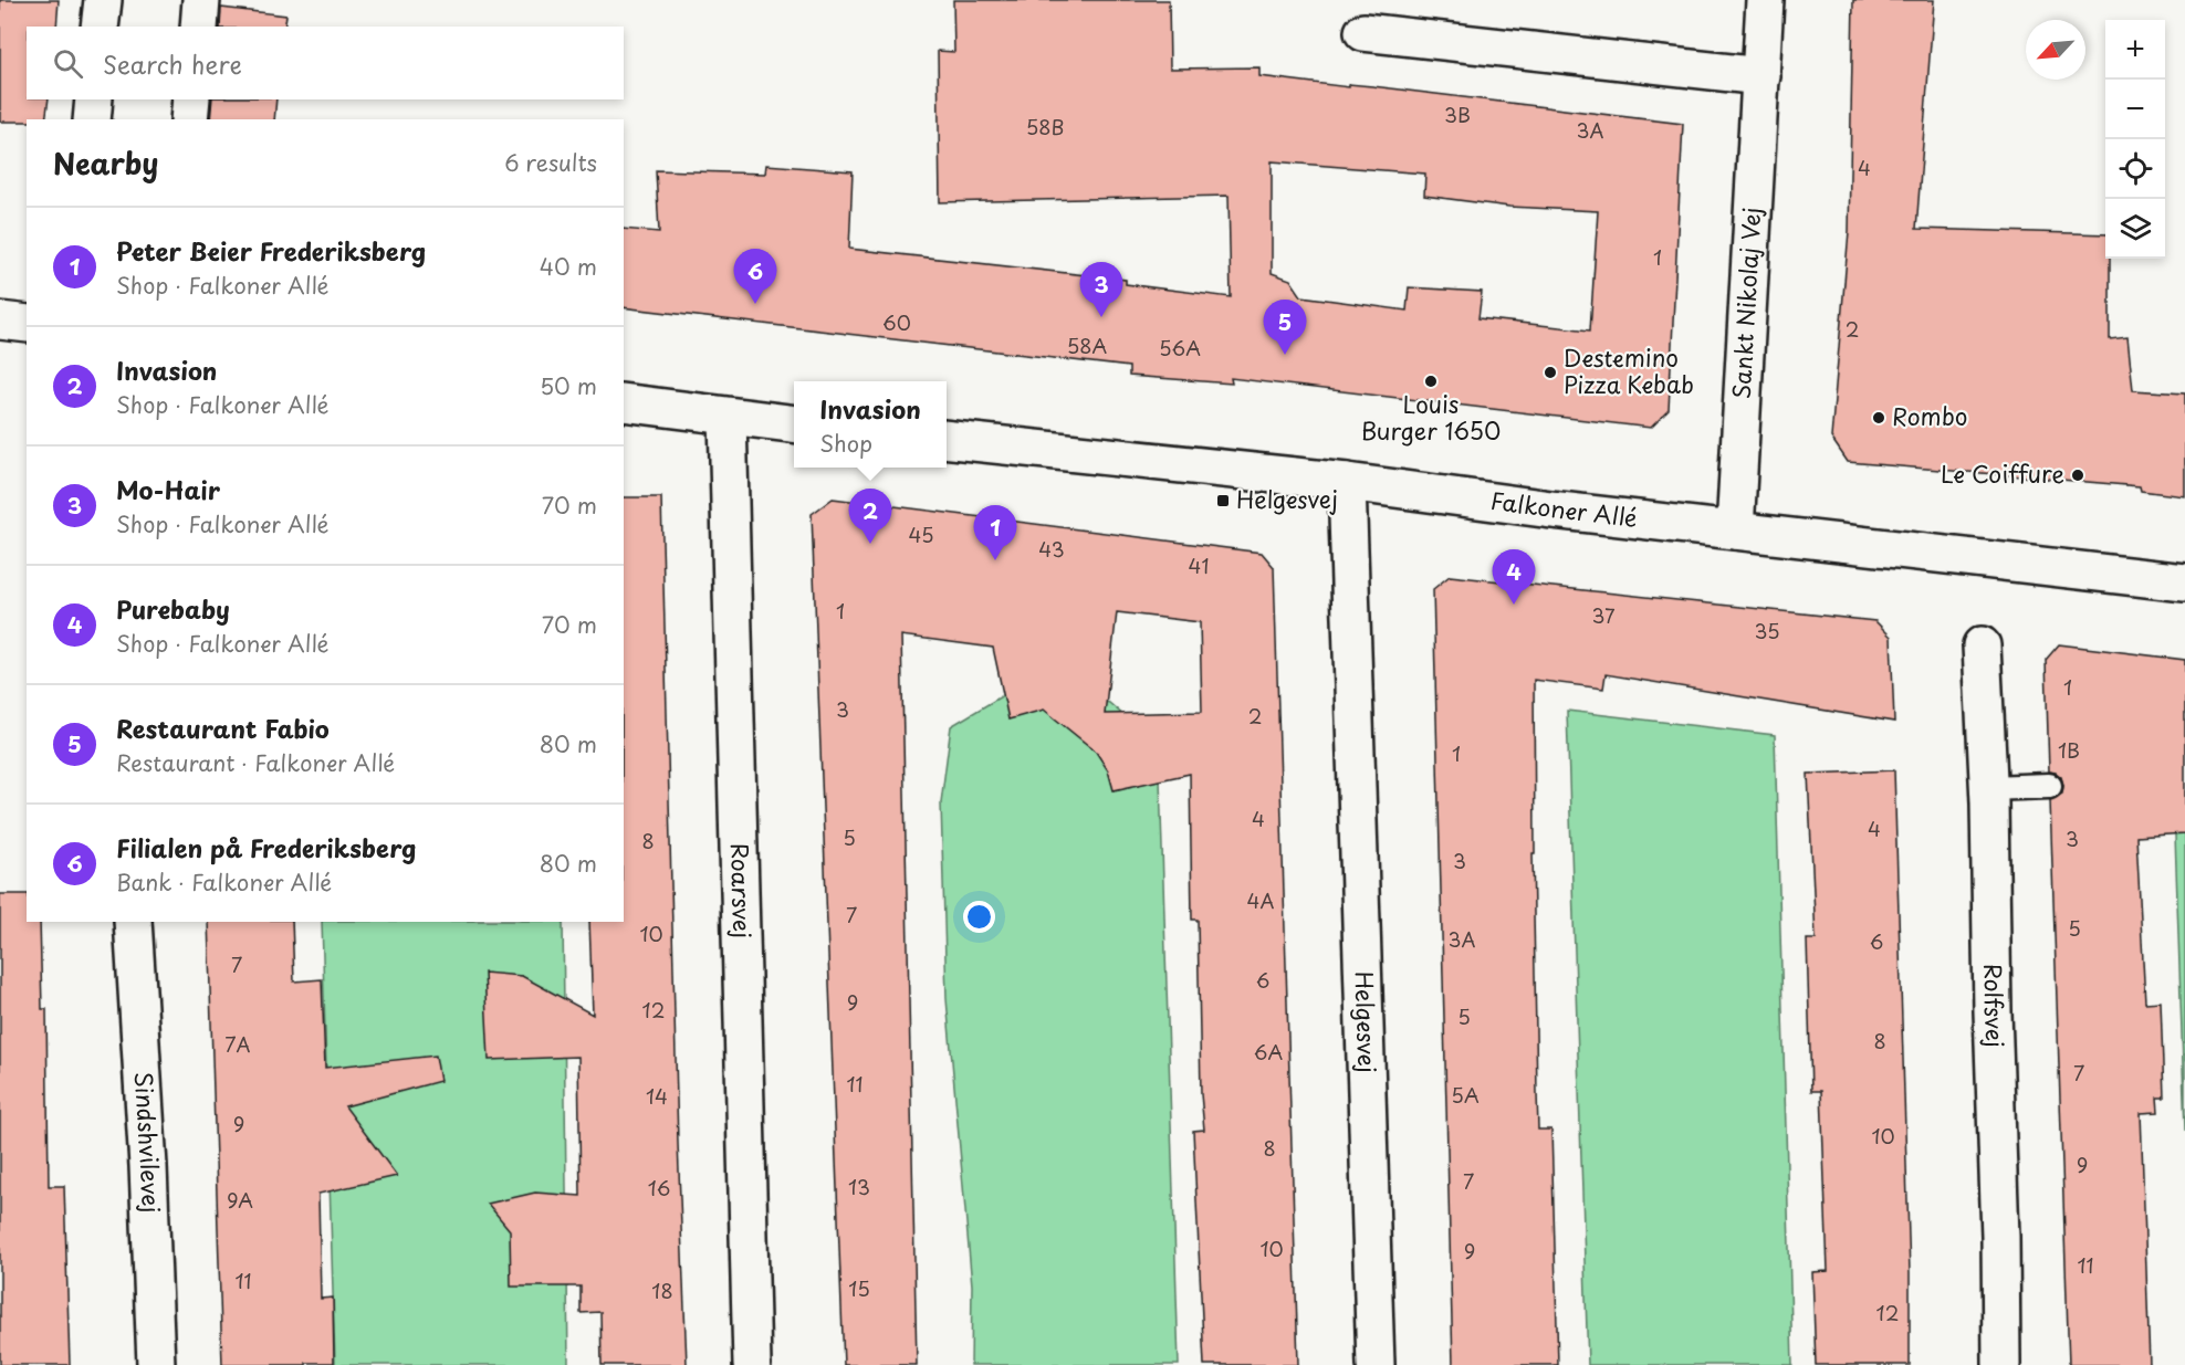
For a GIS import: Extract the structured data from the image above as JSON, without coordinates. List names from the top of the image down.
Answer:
{
  "streets": {
    "street": [
      "Sankt Nikolaj Vej",
      "Falkoner Allé",
      "Roarsvej",
      "Rolfsvej",
      "Helgesvej",
      "Sindshvilevej"
    ]
  },
  "crossings": [
    ["Sankt Nikolaj Vej", "Falkoner Allé"],
    ["Falkoner Allé", "Helgesvej"]
  ],
  "places": {
    "other": [
      "Destemino Pizza Kebab",
      "Louis Burger 1650",
      "Rombo",
      "Le Coiffure"
    ],
    "transit": ["Helgesvej"]
  },
  "house_numbers": [
    "3B",
    "58B",
    "3A",
    "4",
    "1",
    "60",
    "2",
    "58A",
    "56A",
    "45",
    "43",
    "41",
    "1",
    "37",
    "35",
    "1",
    "3",
    "2",
    "1B",
    "1",
    "4",
    "4",
    "5",
    "3",
    "8",
    "3",
    "4A",
    "7",
    "5",
    "10",
    "3A",
    "6",
    "7",
    "6",
    "9",
    "12",
    "5",
    "8",
    "7A",
    "6A",
    "7",
    "11",
    "5A",
    "14",
    "9",
    "10",
    "8",
    "9",
    "7",
    "13",
    "16",
    "9A",
    "10",
    "9",
    "11",
    "11",
    "15",
    "18",
    "12"
  ],
  "north": "bottom left",
  "page": {
    "map_buttons": ["+", "−"],
    "search": "Search here",
    "heading": ["Nearby", "6 results"],
    "list": [
      {
        "mark": "1",
        "name": "Peter Beier Frederiksberg",
        "note": "Shop · Falkoner Allé",
        "value": "40 m"
      },
      {
        "mark": "2",
        "name": "Invasion",
        "note": "Shop · Falkoner Allé",
        "value": "50 m"
      },
      {
        "mark": "3",
        "name": "Mo-Hair",
        "note": "Shop · Falkoner Allé",
        "value": "70 m"
      },
      {
        "mark": "4",
        "name": "Purebaby",
        "note": "Shop · Falkoner Allé",
        "value": "70 m"
      },
      {
        "mark": "5",
        "name": "Restaurant Fabio",
        "note": "Restaurant · Falkoner Allé",
        "value": "80 m"
      },
      {
        "mark": "6",
        "name": "Filialen på Frederiksberg",
        "note": "Bank · Falkoner Allé",
        "value": "80 m"
      }
    ],
    "pins": [
      "6",
      "3",
      "5",
      "2",
      "1",
      "4"
    ],
    "popup": ["Invasion", "Shop"]
  }
}
